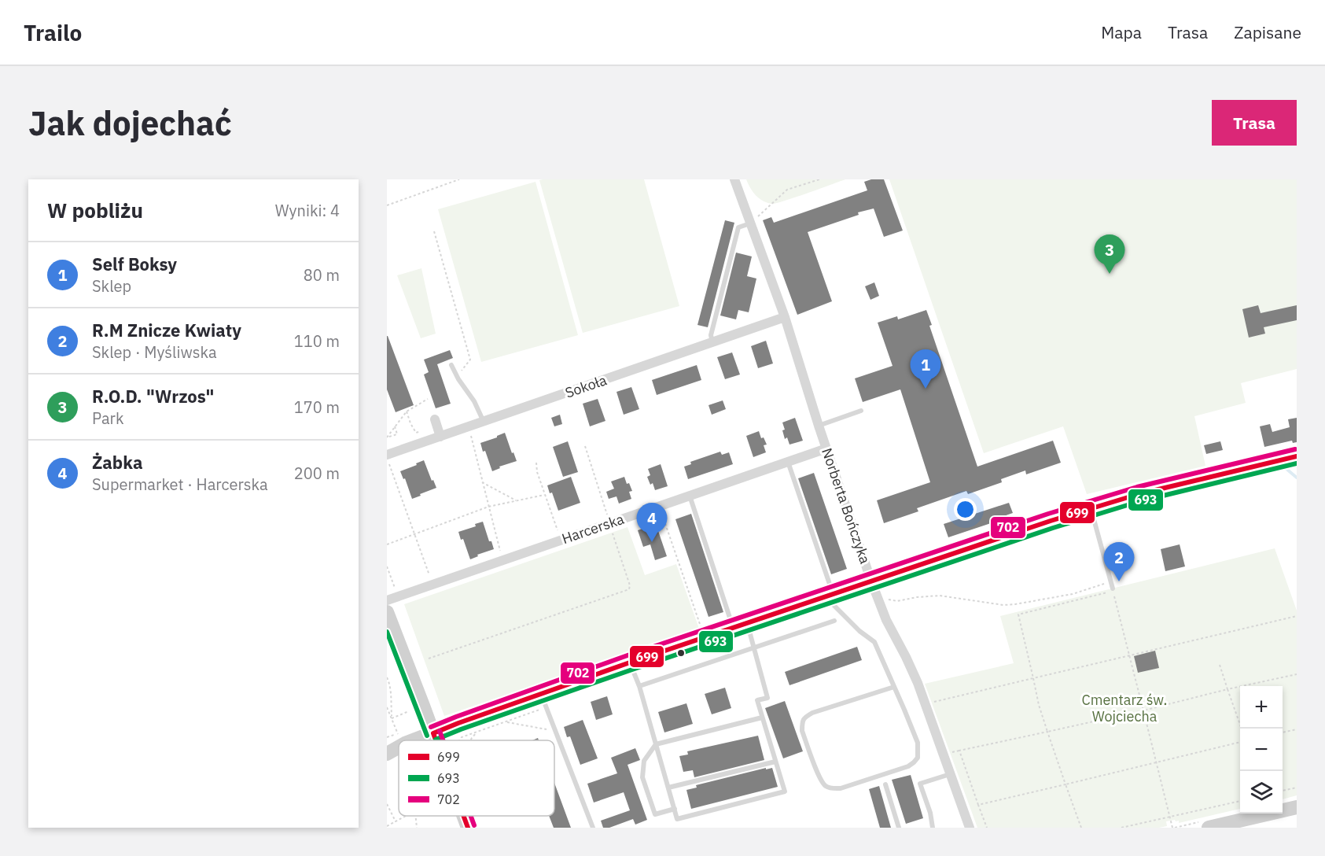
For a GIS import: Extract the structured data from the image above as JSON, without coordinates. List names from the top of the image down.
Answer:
{
  "streets": {
    "street": ["Sokoła", "Norberta Bończyka", "Harcerska"]
  },
  "crossings": [
    ["Sokoła", "Norberta Bończyka"],
    ["Norberta Bończyka", "Harcerska"]
  ],
  "parks": ["Cmentarz św. Wojciecha"],
  "lines": ["transit line 702", "transit line 699", "transit line 693"],
  "legend": ["699", "693", "702"],
  "page": {
    "header": "Trailo",
    "nav": ["Mapa", "Trasa", "Zapisane"],
    "buttons": "Trasa",
    "title": "Jak dojechać",
    "heading": ["W pobliżu", "Wyniki: 4"],
    "pins": [
      "3",
      "1",
      "4",
      "2"
    ],
    "list": [
      {
        "mark": "1",
        "name": "Self Boksy",
        "note": "Sklep",
        "value": "80 m"
      },
      {
        "mark": "2",
        "name": "R.M Znicze Kwiaty",
        "note": "Sklep · Myśliwska",
        "value": "110 m"
      },
      {
        "mark": "3",
        "name": "R.O.D. \"Wrzos\"",
        "note": "Park",
        "value": "170 m"
      },
      {
        "mark": "4",
        "name": "Żabka",
        "note": "Supermarket · Harcerska",
        "value": "200 m"
      }
    ],
    "map_buttons": ["+", "−"]
  }
}
